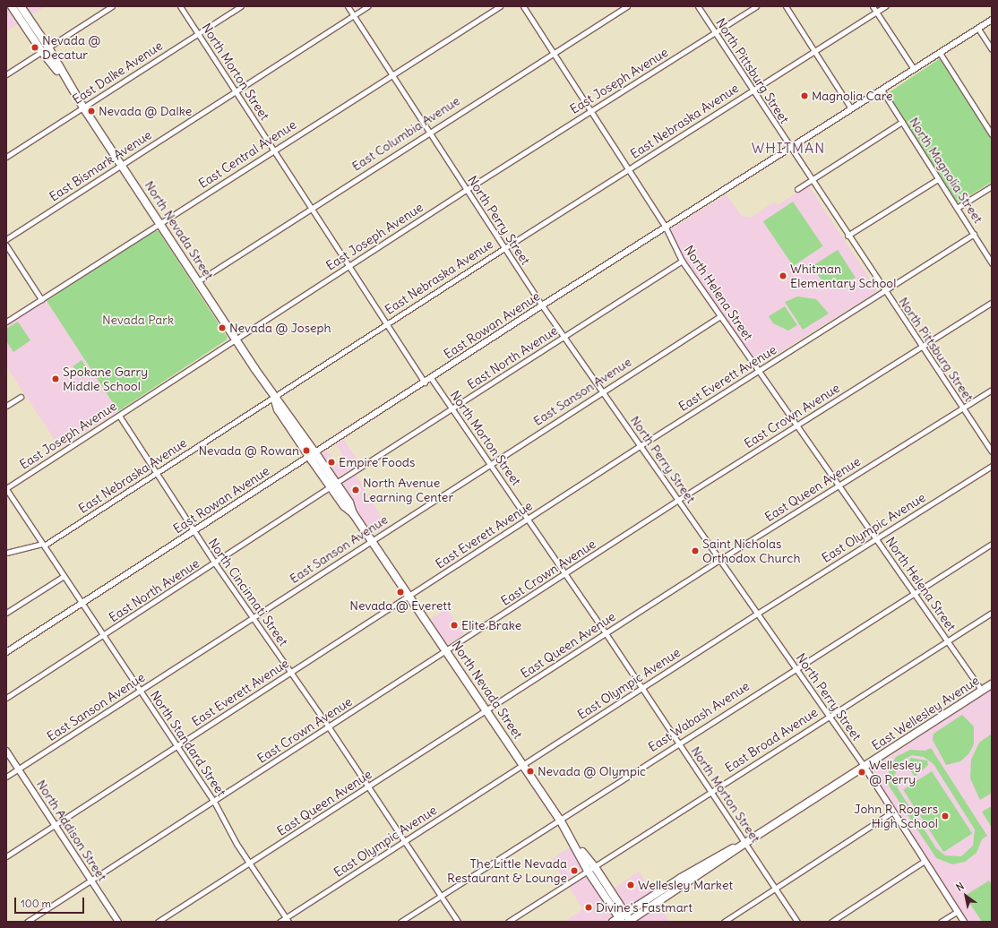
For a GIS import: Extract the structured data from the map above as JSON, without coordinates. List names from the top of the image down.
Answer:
{
  "streets": {
    "main road": ["North Nevada Street", "East Wellesley Avenue"],
    "street": [
      "North Pittsburg Street",
      "North Morton Street",
      "East Dalke Avenue",
      "East Joseph Avenue",
      "East Nebraska Avenue",
      "East Columbia Avenue",
      "East Central Avenue",
      "East Bismark Avenue",
      "North Magnolia Street",
      "North Perry Street",
      "North Helena Street",
      "East Rowan Avenue",
      "East North Avenue",
      "East Everett Avenue",
      "East Sanson Avenue",
      "East Crown Avenue",
      "East Queen Avenue",
      "East Olympic Avenue",
      "North Cincinnati Street",
      "East Wabash Avenue",
      "East Broad Avenue",
      "North Standard Street",
      "North Addison Street"
    ]
  },
  "crossings": [
    ["North Pittsburg Street", "East Joseph Avenue"],
    ["North Pittsburg Street", "East Nebraska Avenue"],
    ["North Pittsburg Street", "East Rowan Avenue"],
    ["North Pittsburg Street", "East Everett Avenue"],
    ["North Pittsburg Street", "East Crown Avenue"],
    ["North Pittsburg Street", "East Queen Avenue"],
    ["North Morton Street", "East Dalke Avenue"],
    ["North Morton Street", "East Joseph Avenue"],
    ["North Morton Street", "East Nebraska Avenue"],
    ["North Morton Street", "East Columbia Avenue"],
    ["North Morton Street", "East Central Avenue"],
    ["North Morton Street", "East Bismark Avenue"],
    ["North Morton Street", "East Rowan Avenue"],
    ["North Morton Street", "East North Avenue"],
    ["North Morton Street", "East Everett Avenue"],
    ["North Morton Street", "East Sanson Avenue"],
    ["North Morton Street", "East Crown Avenue"],
    ["North Morton Street", "East Queen Avenue"],
    ["North Morton Street", "East Olympic Avenue"],
    ["North Morton Street", "East Wellesley Avenue"],
    ["North Morton Street", "East Wabash Avenue"],
    ["North Morton Street", "East Broad Avenue"],
    ["East Dalke Avenue", "North Nevada Street"],
    ["East Joseph Avenue", "North Perry Street"],
    ["East Joseph Avenue", "North Nevada Street"],
    ["East Joseph Avenue", "North Helena Street"],
    ["East Joseph Avenue", "North Cincinnati Street"],
    ["East Joseph Avenue", "North Standard Street"],
    ["East Nebraska Avenue", "North Perry Street"],
    ["East Nebraska Avenue", "North Nevada Street"],
    ["East Nebraska Avenue", "North Helena Street"],
    ["East Nebraska Avenue", "North Cincinnati Street"],
    ["East Nebraska Avenue", "North Standard Street"],
    ["East Columbia Avenue", "North Perry Street"],
    ["East Columbia Avenue", "North Nevada Street"],
    ["East Columbia Avenue", "North Helena Street"],
    ["East Central Avenue", "North Perry Street"],
    ["East Central Avenue", "North Nevada Street"],
    ["East Bismark Avenue", "North Perry Street"],
    ["East Bismark Avenue", "North Nevada Street"],
    ["North Magnolia Street", "East Rowan Avenue"],
    ["North Magnolia Street", "East Everett Avenue"],
    ["North Perry Street", "East Rowan Avenue"],
    ["North Perry Street", "East North Avenue"],
    ["North Perry Street", "East Everett Avenue"],
    ["North Perry Street", "East Sanson Avenue"],
    ["North Perry Street", "East Crown Avenue"],
    ["North Perry Street", "East Queen Avenue"],
    ["North Perry Street", "East Olympic Avenue"],
    ["North Perry Street", "East Wellesley Avenue"],
    ["North Perry Street", "East Wabash Avenue"],
    ["North Perry Street", "East Broad Avenue"],
    ["North Nevada Street", "East Rowan Avenue"],
    ["North Nevada Street", "East North Avenue"],
    ["North Nevada Street", "East Everett Avenue"],
    ["North Nevada Street", "East Sanson Avenue"],
    ["North Nevada Street", "East Crown Avenue"],
    ["North Nevada Street", "East Queen Avenue"],
    ["North Nevada Street", "East Olympic Avenue"],
    ["North Nevada Street", "East Wellesley Avenue"],
    ["North Nevada Street", "East Wabash Avenue"],
    ["North Nevada Street", "East Broad Avenue"],
    ["North Helena Street", "East Rowan Avenue"],
    ["North Helena Street", "East North Avenue"],
    ["North Helena Street", "East Everett Avenue"],
    ["North Helena Street", "East Sanson Avenue"],
    ["North Helena Street", "East Crown Avenue"],
    ["North Helena Street", "East Queen Avenue"],
    ["North Helena Street", "East Olympic Avenue"],
    ["North Helena Street", "East Wellesley Avenue"],
    ["North Helena Street", "East Wabash Avenue"],
    ["North Helena Street", "East Broad Avenue"],
    ["East Rowan Avenue", "North Cincinnati Street"],
    ["East Rowan Avenue", "North Standard Street"],
    ["East North Avenue", "North Cincinnati Street"],
    ["East North Avenue", "North Standard Street"],
    ["East Everett Avenue", "North Cincinnati Street"],
    ["East Everett Avenue", "North Standard Street"],
    ["East Everett Avenue", "North Addison Street"],
    ["East Sanson Avenue", "North Cincinnati Street"],
    ["East Sanson Avenue", "North Standard Street"],
    ["East Sanson Avenue", "North Addison Street"],
    ["East Crown Avenue", "North Cincinnati Street"],
    ["East Crown Avenue", "North Standard Street"],
    ["East Crown Avenue", "North Addison Street"],
    ["East Queen Avenue", "North Cincinnati Street"],
    ["East Queen Avenue", "North Standard Street"],
    ["East Olympic Avenue", "North Cincinnati Street"],
    ["East Olympic Avenue", "North Standard Street"],
    ["North Cincinnati Street", "East Wabash Avenue"]
  ],
  "districts": ["WHITMAN"],
  "parks": ["Nevada Park"],
  "places": [
    "Nevada @ Decatur",
    "Magnolia Care",
    "Nevada @ Dalke",
    "Whitman Elementary School",
    "Nevada @ Joseph",
    "Spokane Garry Middle School",
    "Nevada @ Rowan",
    "Empire Foods",
    "North Avenue Learning Center",
    "Saint Nicholas Orthodox Church",
    "Nevada @ Everett",
    "Elite Brake",
    "Nevada @ Olympic",
    "Wellesley @ Perry",
    "John R. Rogers High School",
    "The Little Nevada Restaurant & Lounge",
    "Wellesley Market",
    "Divine's Fastmart"
  ],
  "scale_bar": "100 m",
  "north": "top left"
}
